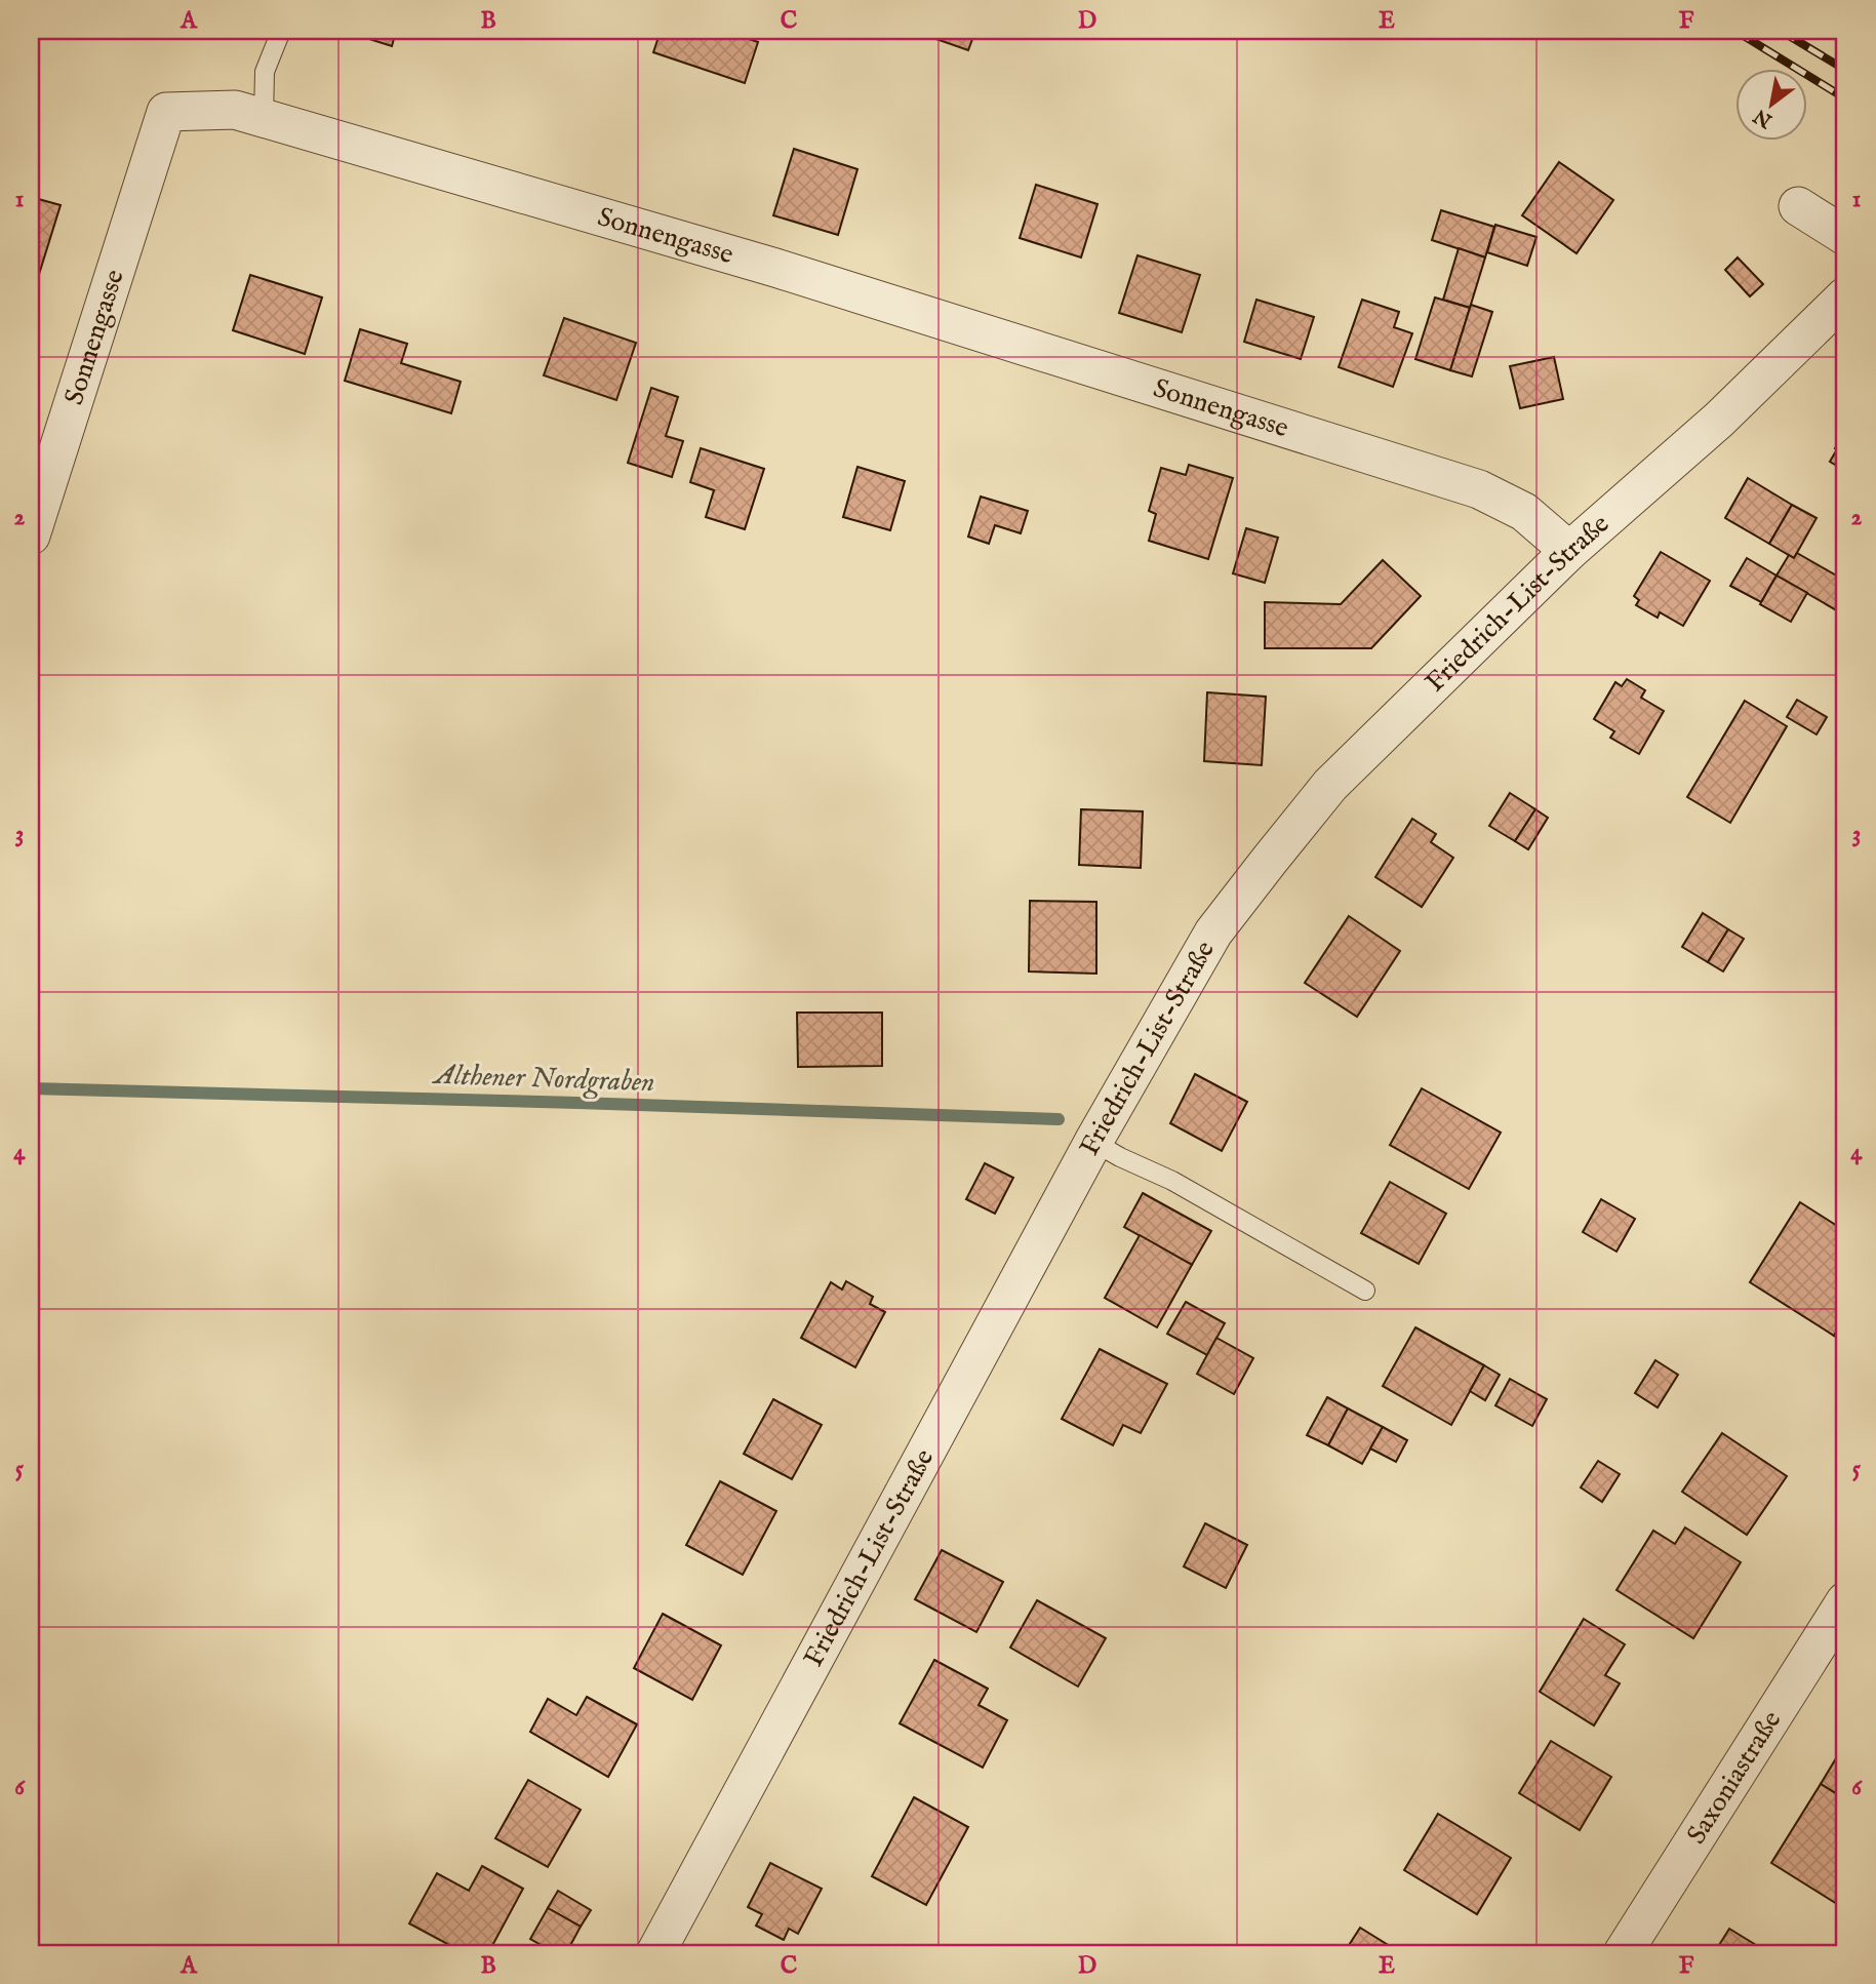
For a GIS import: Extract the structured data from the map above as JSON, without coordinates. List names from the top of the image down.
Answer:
{
  "streets": {
    "street": ["Sonnengasse", "Friedrich-List-Straße", "Saxoniastraße"]
  },
  "crossings": [
    ["Sonnengasse", "Friedrich-List-Straße"]
  ],
  "water": ["Althener Nordgraben"],
  "north": "bottom left",
  "grid": {
    "columns": [
      "A",
      "B",
      "C",
      "D",
      "E",
      "F"
    ],
    "rows": [
      "1",
      "2",
      "3",
      "4",
      "5",
      "6"
    ]
  }
}
